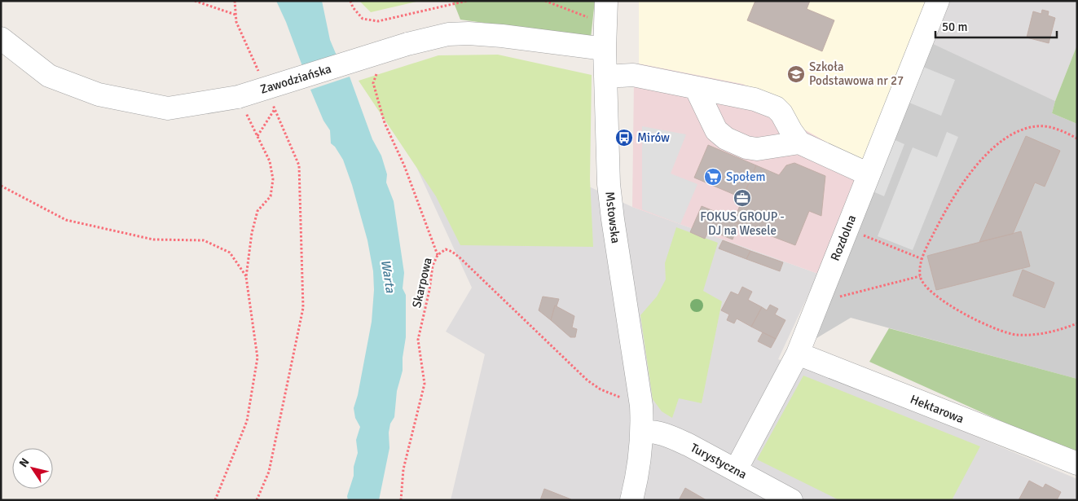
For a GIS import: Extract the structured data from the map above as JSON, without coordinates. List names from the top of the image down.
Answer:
{
  "streets": {
    "street": [
      "Zawodziańska",
      "Mstowska",
      "Rozdolna",
      "Hektarowa",
      "Turystyczna"
    ],
    "path": ["Skarpowa"]
  },
  "crossings": [
    ["Zawodziańska", "Mstowska"],
    ["Mstowska", "Skarpowa"],
    ["Mstowska", "Turystyczna"],
    ["Rozdolna", "Hektarowa"],
    ["Rozdolna", "Turystyczna"]
  ],
  "water": ["Warta"],
  "places": {
    "school or university": ["Szkoła Podstawowa nr 27"],
    "bus stop": ["Mirów"],
    "supermarket": ["Społem"],
    "office": ["FOKUS GROUP - DJ na Wesele"]
  },
  "scale_bar": "50 m",
  "north": "top left"
}
